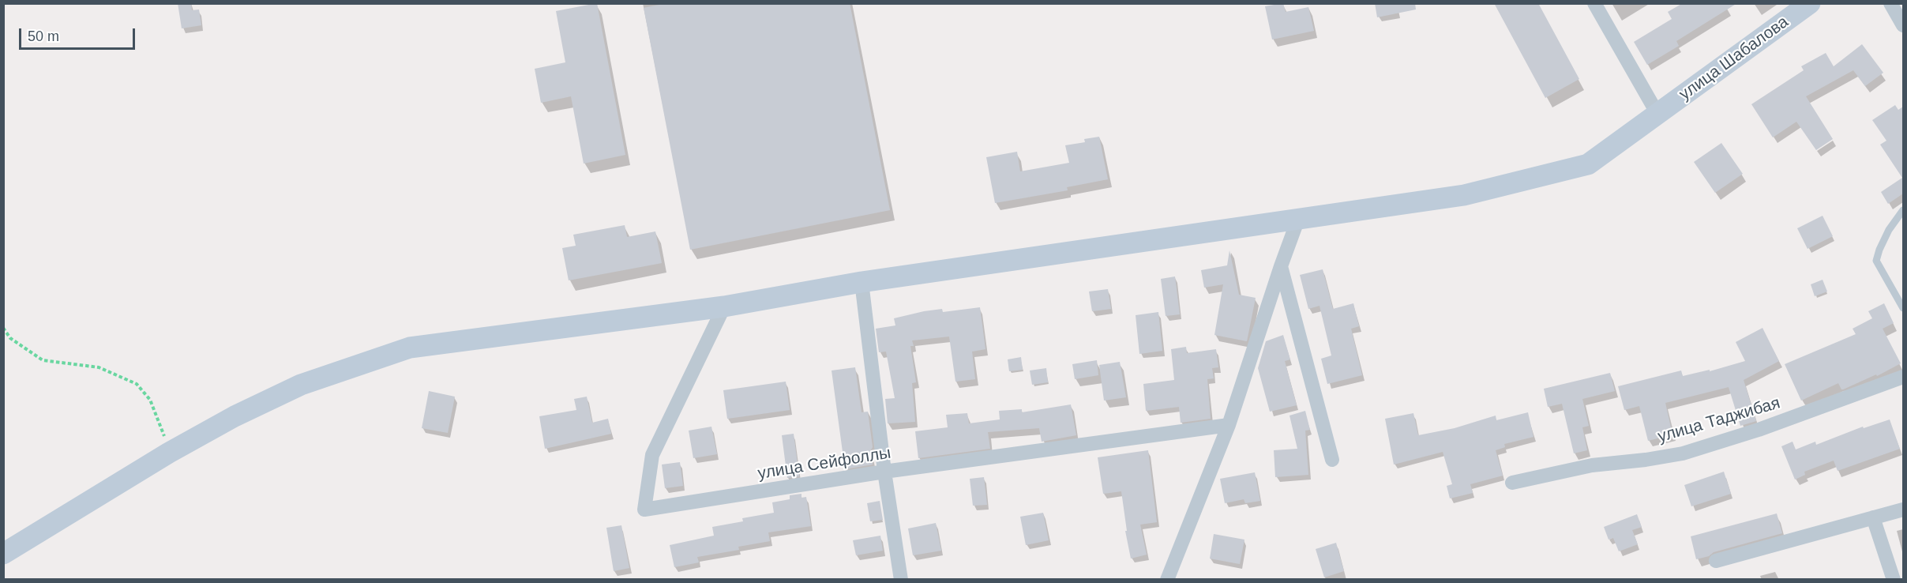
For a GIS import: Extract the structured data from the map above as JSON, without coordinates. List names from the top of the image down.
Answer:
{
  "streets": {
    "street": ["улица Шабалова", "улица Таджибая", "улица Сейфоллы"]
  },
  "crossings": [
    ["улица Шабалова", "улица Сейфоллы"]
  ],
  "scale_bar": "50 m"
}
